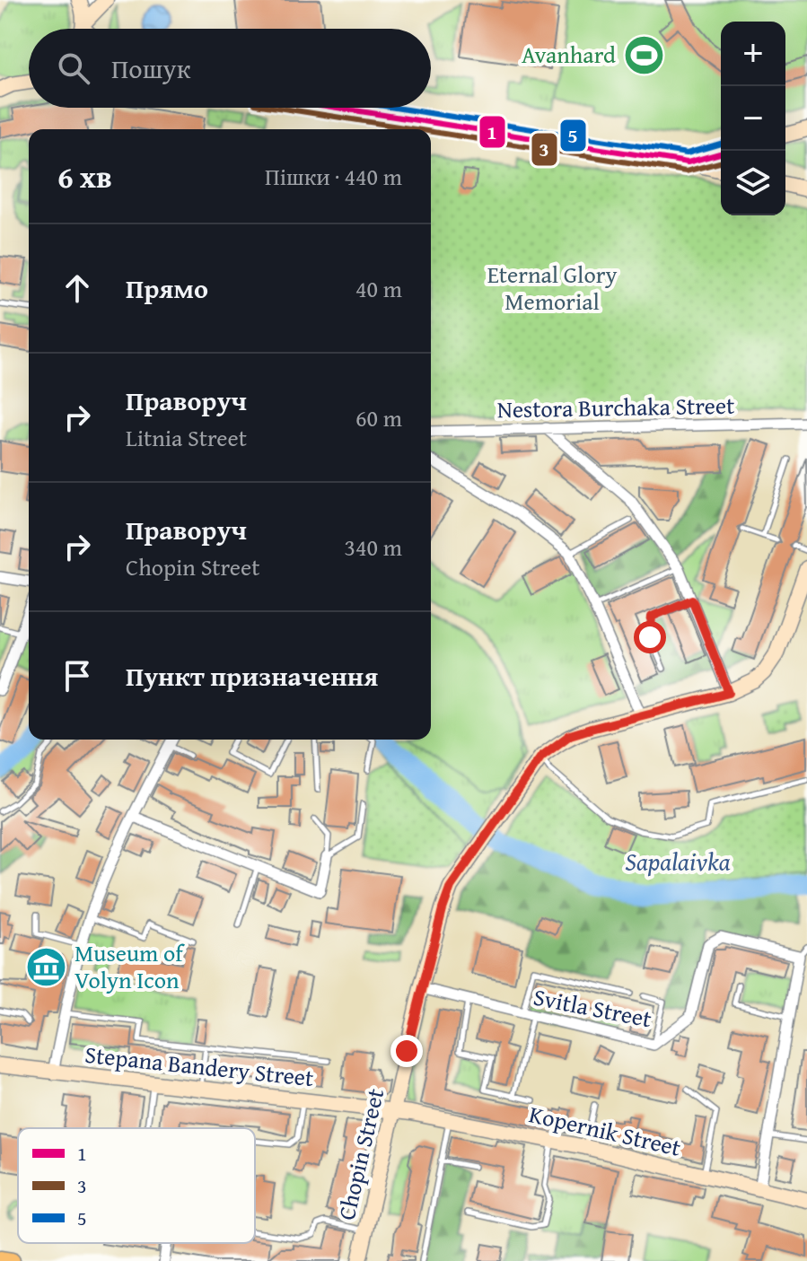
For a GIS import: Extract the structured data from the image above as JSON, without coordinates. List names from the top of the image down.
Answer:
{
  "streets": {
    "street": [
      "Nestora Burchaka Street",
      "Svitla Street",
      "Stepana Bandery Street",
      "Kopernik Street",
      "Chopin Street"
    ]
  },
  "crossings": [
    ["Svitla Street", "Chopin Street"],
    ["Stepana Bandery Street", "Kopernik Street"],
    ["Stepana Bandery Street", "Chopin Street"],
    ["Kopernik Street", "Chopin Street"]
  ],
  "water": ["Sapalaivka"],
  "parks": ["Eternal Glory Memorial"],
  "places": {
    "sports": ["Avanhard"],
    "museum": ["Museum of Volyn Icon"]
  },
  "lines": ["transit line 1", "transit line 3", "transit line 5"],
  "legend": ["1", "3", "5"],
  "page": {
    "map_buttons": ["+", "−"],
    "search": "Пошук",
    "heading": ["6 хв", "Пішки · 440 m"],
    "list": [
      ["Прямо", "40 m"],
      ["Праворуч", "Litnia Street", "60 m"],
      ["Праворуч", "Chopin Street", "340 m"],
      "Пункт призначення"
    ]
  }
}
